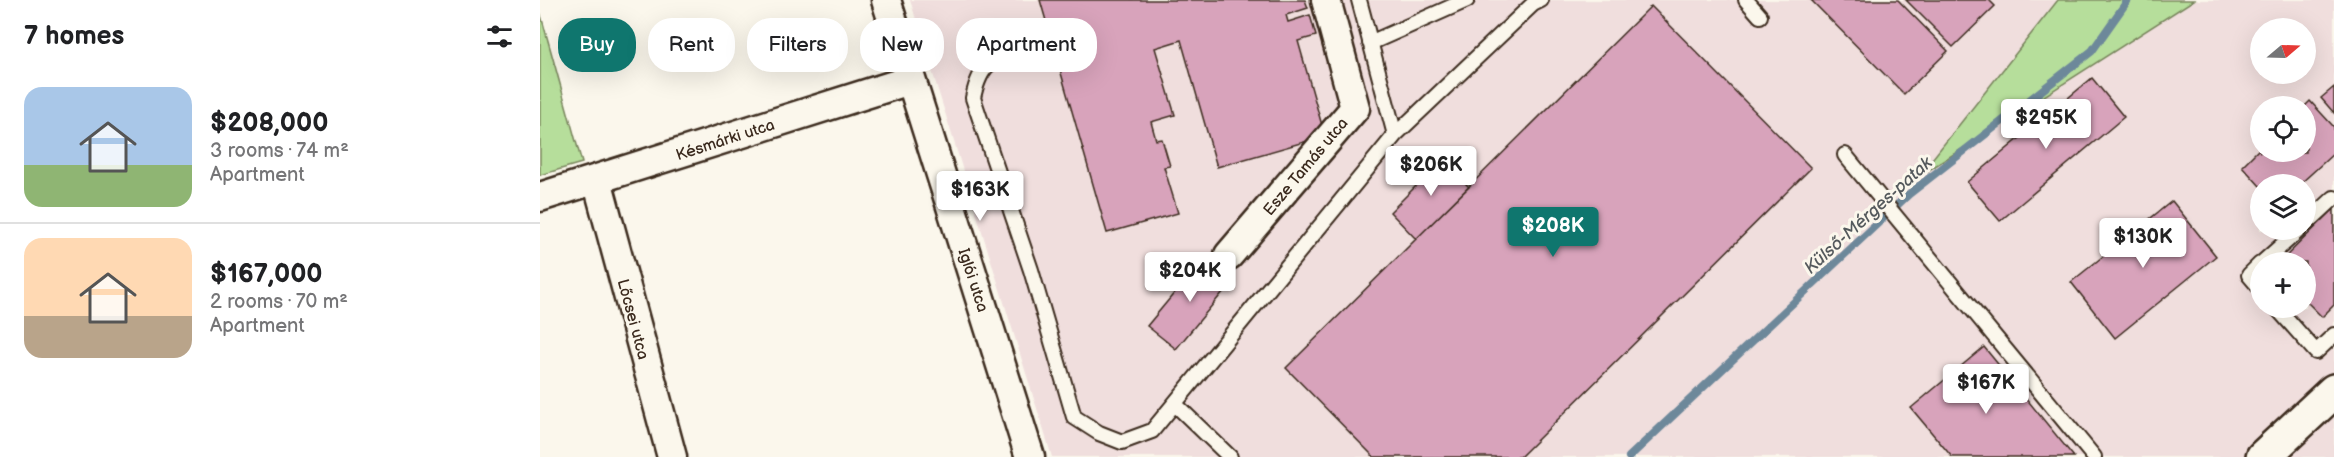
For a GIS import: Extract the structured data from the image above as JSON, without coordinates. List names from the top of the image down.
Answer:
{
  "streets": {
    "street": [
      "Késmárki utca",
      "Esze Tamás utca",
      "Iglói utca",
      "Lőcsei utca"
    ]
  },
  "crossings": [
    ["Késmárki utca", "Iglói utca"],
    ["Késmárki utca", "Lőcsei utca"]
  ],
  "water": ["Külső-Mérges-patak"],
  "north": "right",
  "page": {
    "heading": "7 homes",
    "map_buttons": "+",
    "chip": [
      "Buy",
      "Rent",
      "Filters",
      "New",
      "Apartment"
    ],
    "list": [
      {
        "name": "$208,000",
        "note": "3 rooms · 74 m² · Apartment"
      },
      {
        "name": "$167,000",
        "note": "2 rooms · 70 m² · Apartment"
      }
    ],
    "price": [
      "$295K",
      "$206K",
      "$163K",
      "$208K",
      "$130K",
      "$204K",
      "$167K"
    ]
  }
}
